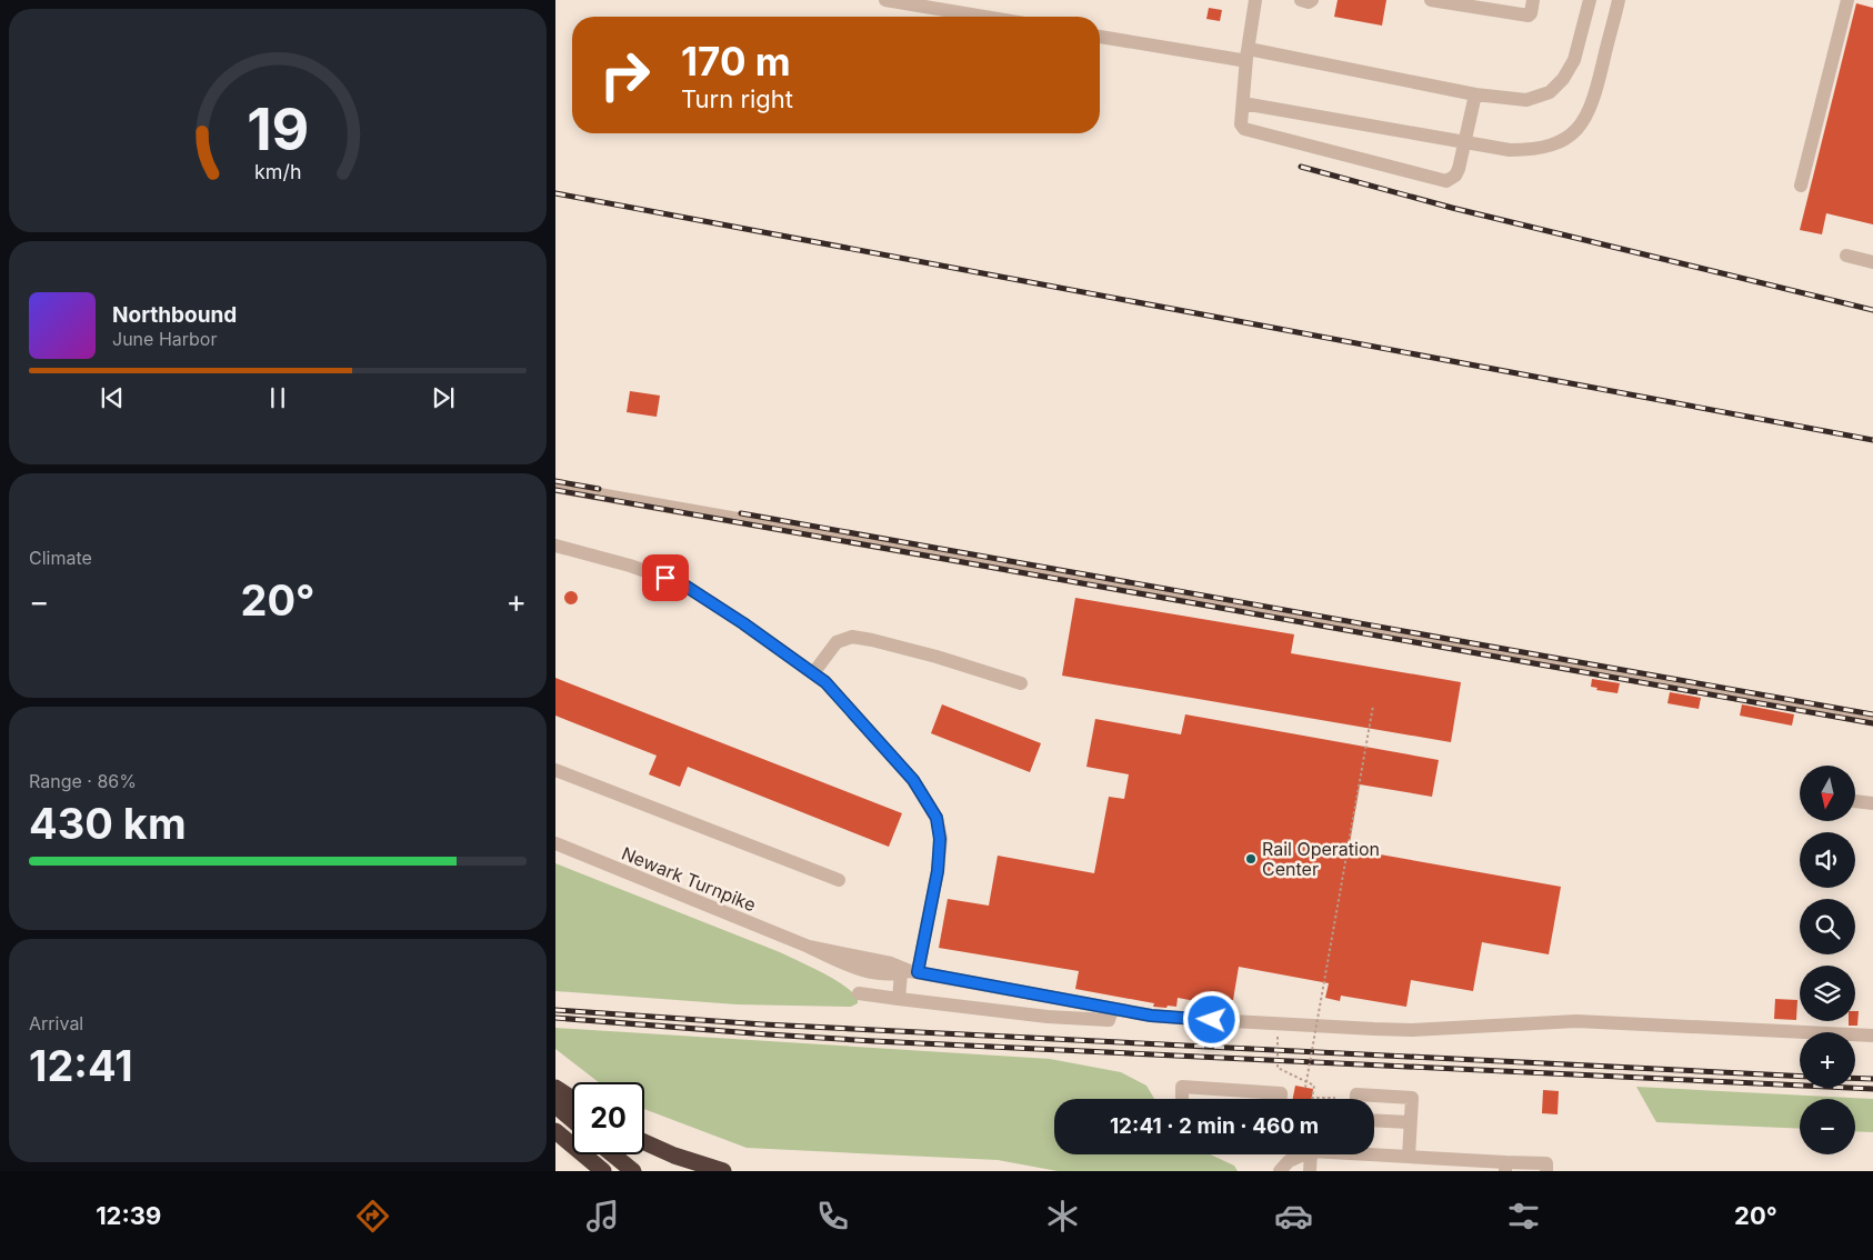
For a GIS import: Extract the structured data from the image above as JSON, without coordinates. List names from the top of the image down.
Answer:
{
  "streets": {
    "street": ["Newark Turnpike"]
  },
  "places": ["Rail Operation Center"],
  "north": "bottom",
  "page": {
    "turn": ["170 m", "Turn right"],
    "song": ["Northbound", "June Harbor"],
    "tile": [
      "Climate",
      ["Range · 86%", "430 km"],
      ["Arrival", "12:41"]
    ],
    "heat": ["−", "20°", "+"],
    "map_buttons": ["+", "−"],
    "limit": "20",
    "trip": "12:41 · 2 min · 460 m",
    "tabs": ["12:39", "20°"],
    "gauge": ["19", "km/h"]
  }
}
